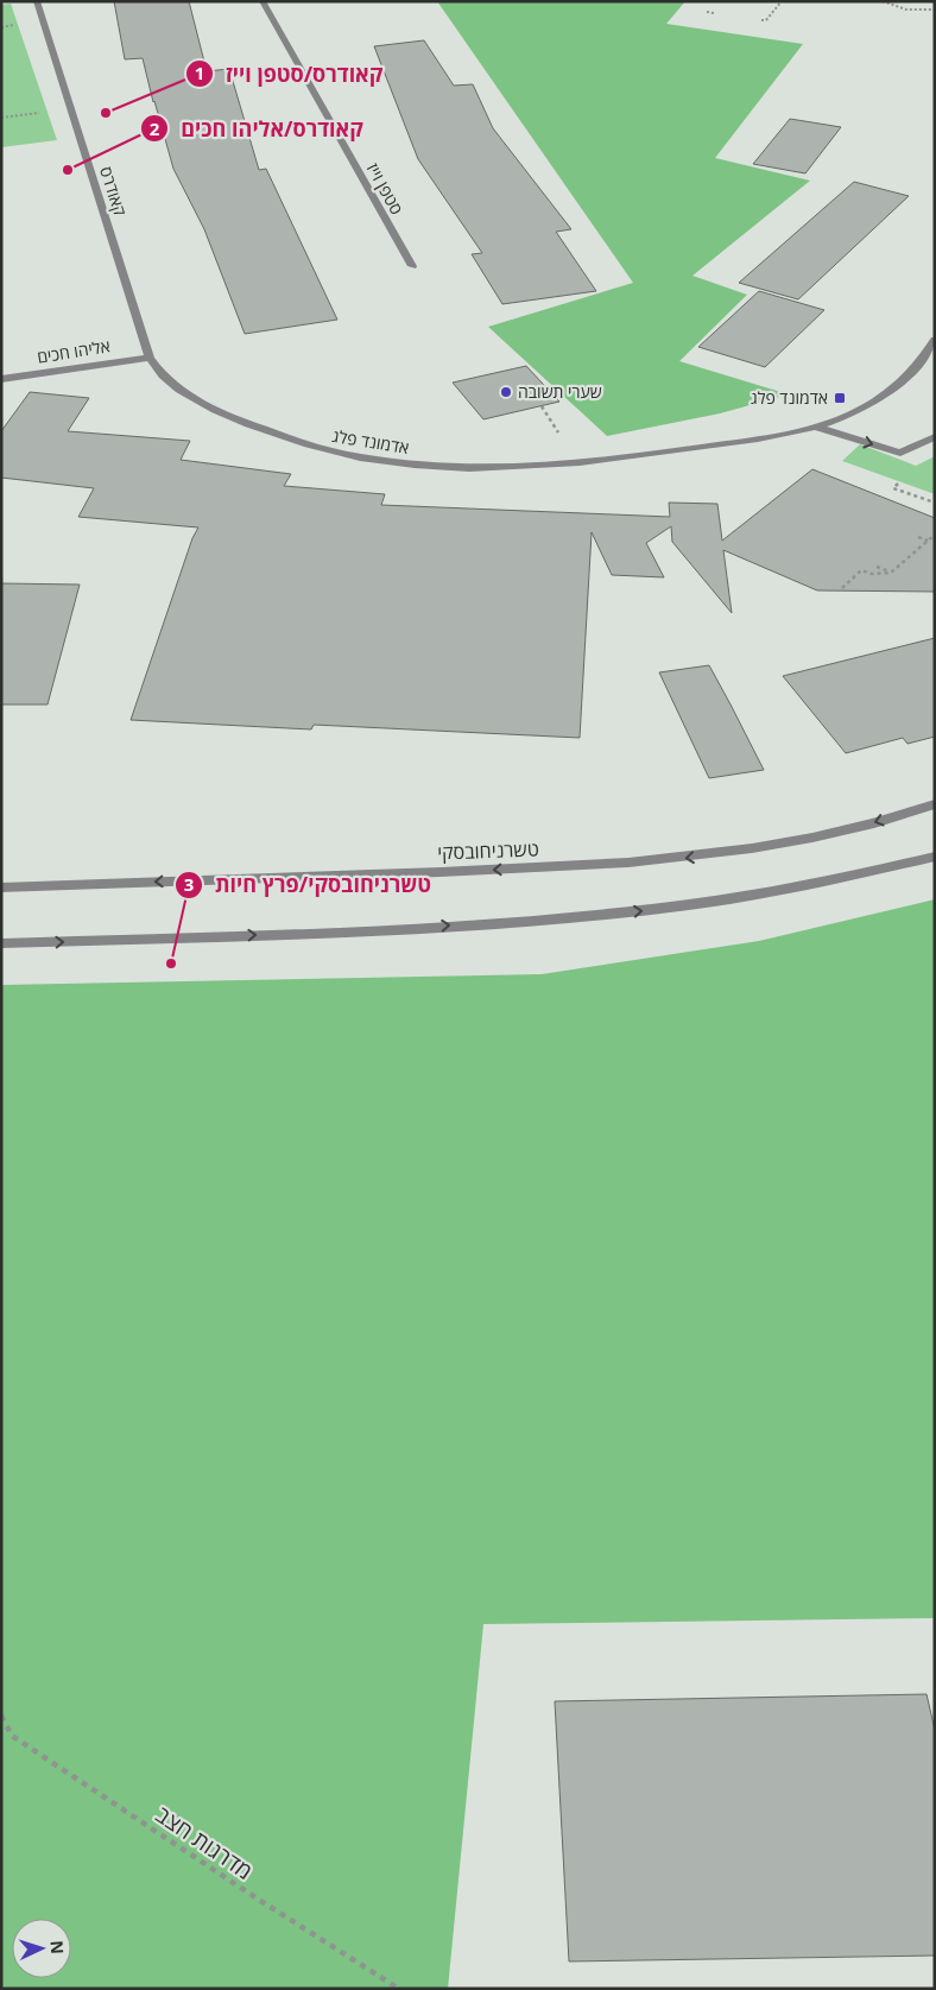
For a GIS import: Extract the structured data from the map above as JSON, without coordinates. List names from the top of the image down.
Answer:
{
  "streets": {
    "street": [
      "סטפן וייז",
      "קאודרס",
      "אליהו חכים",
      "אדמונד פלג",
      "טשרניחובסקי"
    ],
    "path": ["מדרגות חצב"]
  },
  "crossings": [
    ["קאודרס", "אליהו חכים"],
    ["קאודרס", "אדמונד פלג"],
    ["אליהו חכים", "אדמונד פלג"]
  ],
  "places": {
    "other": [
      "קאודרס/סטפן וייז",
      "קאודרס/אליהו חכים",
      "שערי תשובה",
      "טשרניחובסקי/פרץ חיות"
    ],
    "transit": ["אדמונד פלג"]
  },
  "north": "right"
}
